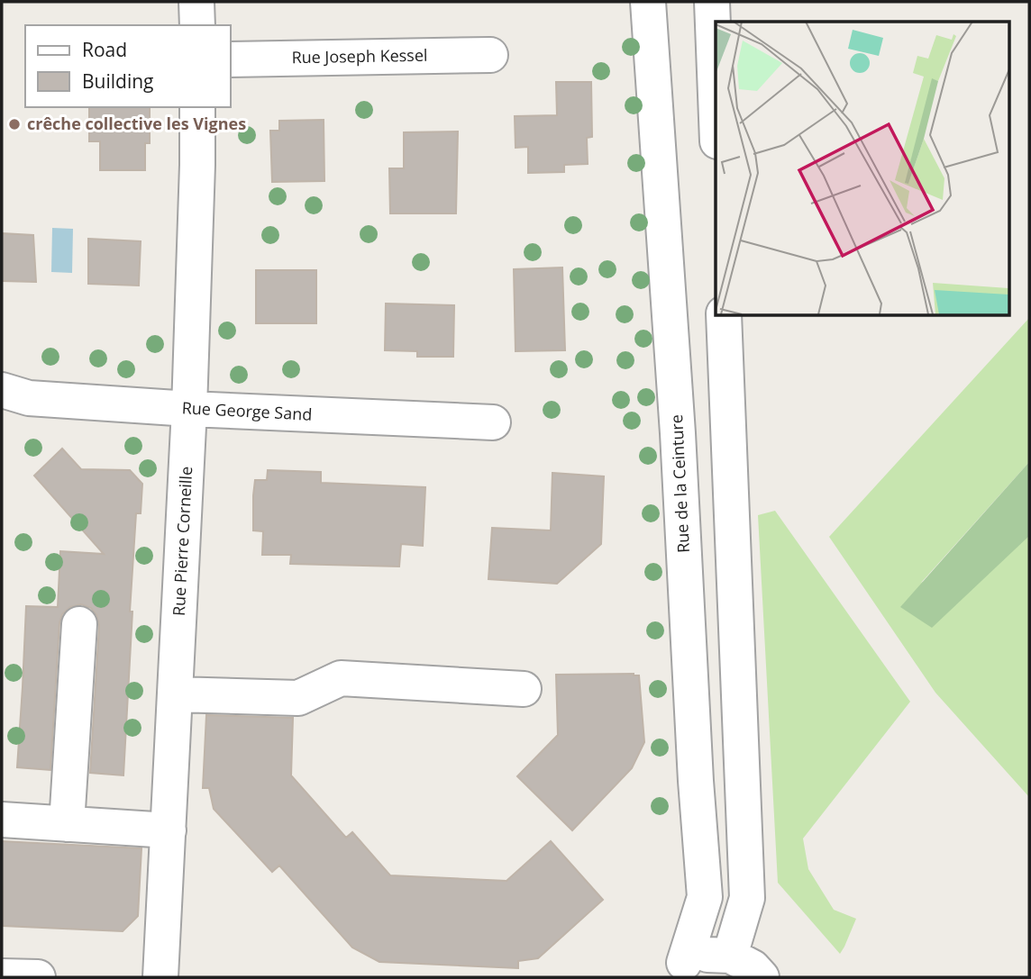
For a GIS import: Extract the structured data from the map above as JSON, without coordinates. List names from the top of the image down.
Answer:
{
  "streets": {
    "street": [
      "Rue Joseph Kessel",
      "Rue George Sand",
      "Rue de la Ceinture",
      "Rue Pierre Corneille"
    ]
  },
  "crossings": [
    ["Rue George Sand", "Rue Pierre Corneille"]
  ],
  "places": ["crêche collective les Vignes"],
  "legend": ["Road", "Building"]
}
